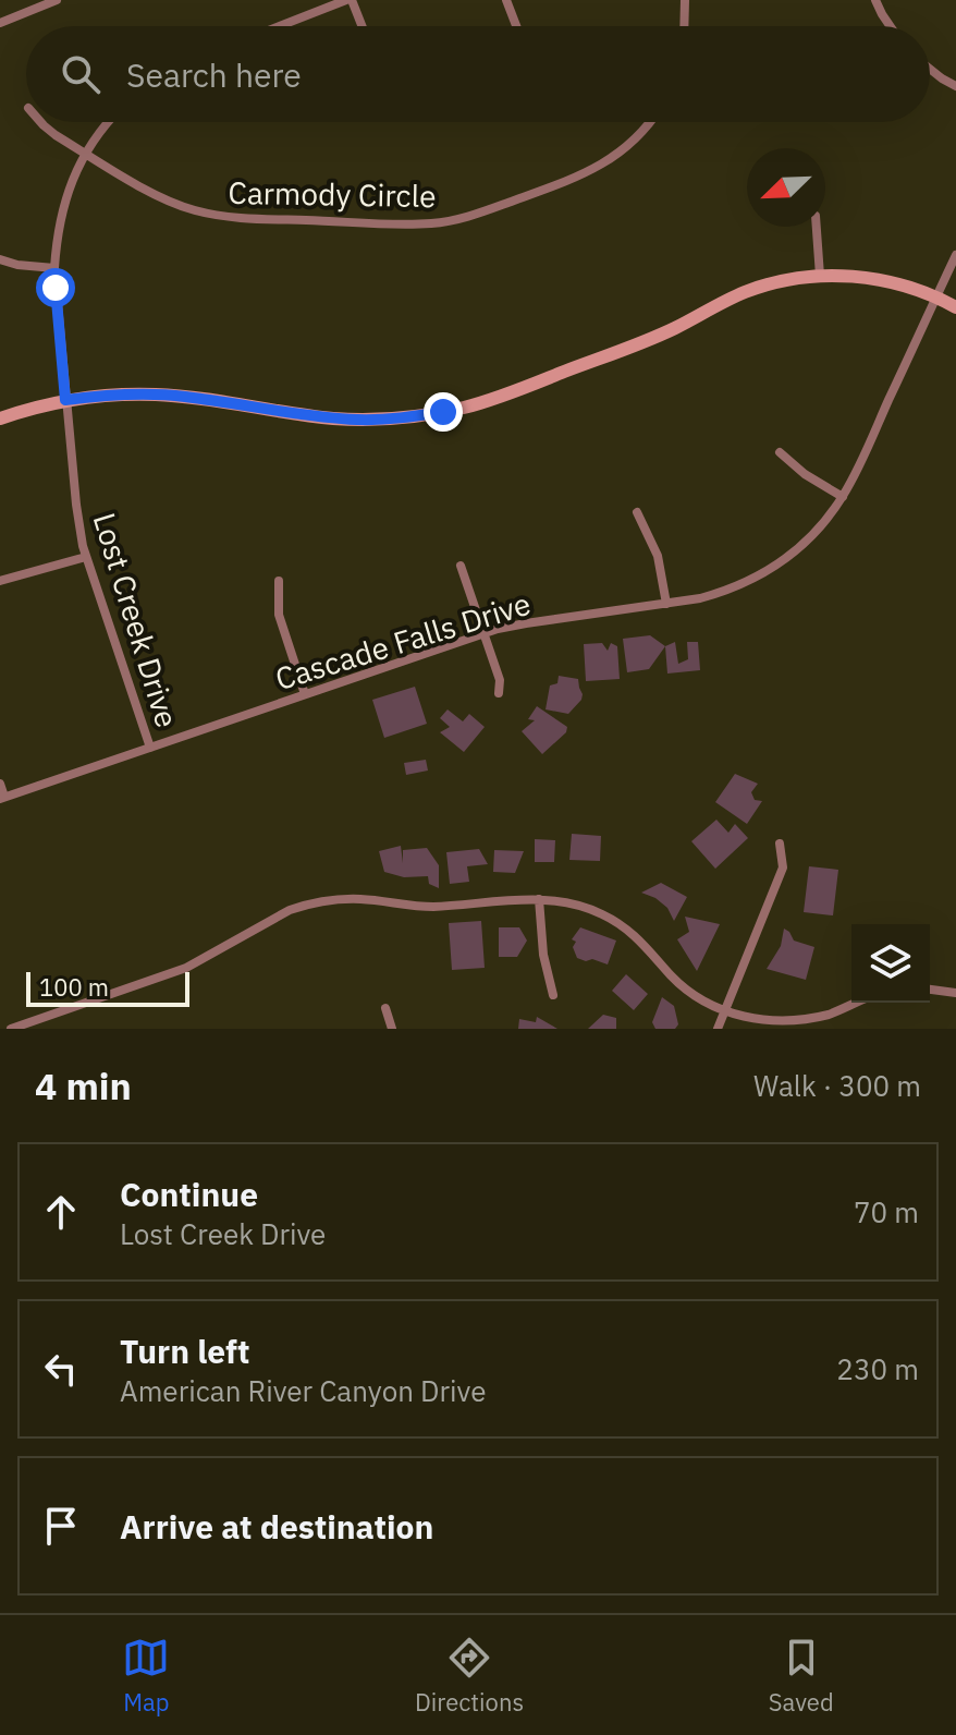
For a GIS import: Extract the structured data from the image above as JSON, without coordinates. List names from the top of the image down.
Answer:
{
  "streets": {
    "street": ["Carmody Circle", "Lost Creek Drive", "Cascade Falls Drive"]
  },
  "crossings": [
    ["Carmody Circle", "Lost Creek Drive"],
    ["Lost Creek Drive", "Cascade Falls Drive"]
  ],
  "scale_bar": "100 m",
  "north": "bottom left",
  "page": {
    "search": "Search here",
    "scale": "100 m",
    "heading": ["4 min", "Walk · 300 m"],
    "list": [
      ["Continue", "Lost Creek Drive", "70 m"],
      ["Turn left", "American River Canyon Drive", "230 m"],
      "Arrive at destination"
    ],
    "nav": ["Map", "Directions", "Saved"]
  }
}
